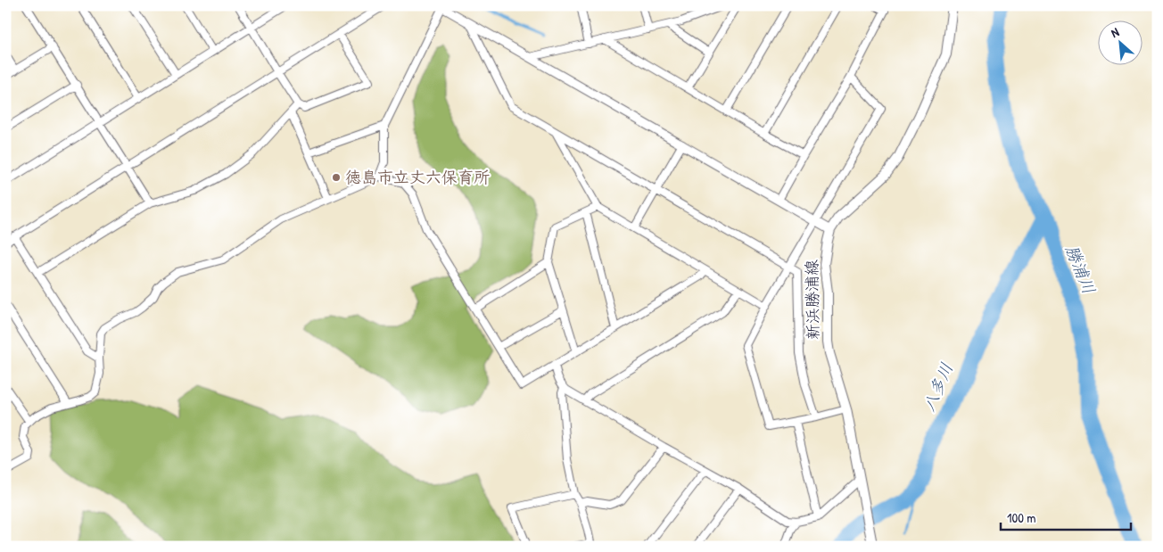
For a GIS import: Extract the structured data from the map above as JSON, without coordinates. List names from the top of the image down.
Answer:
{
  "streets": {
    "main road": ["新浜勝浦線"]
  },
  "water": ["勝浦川", "八多川"],
  "places": ["徳島市立丈六保育所"],
  "scale_bar": "100 m",
  "north": "top left"
}
